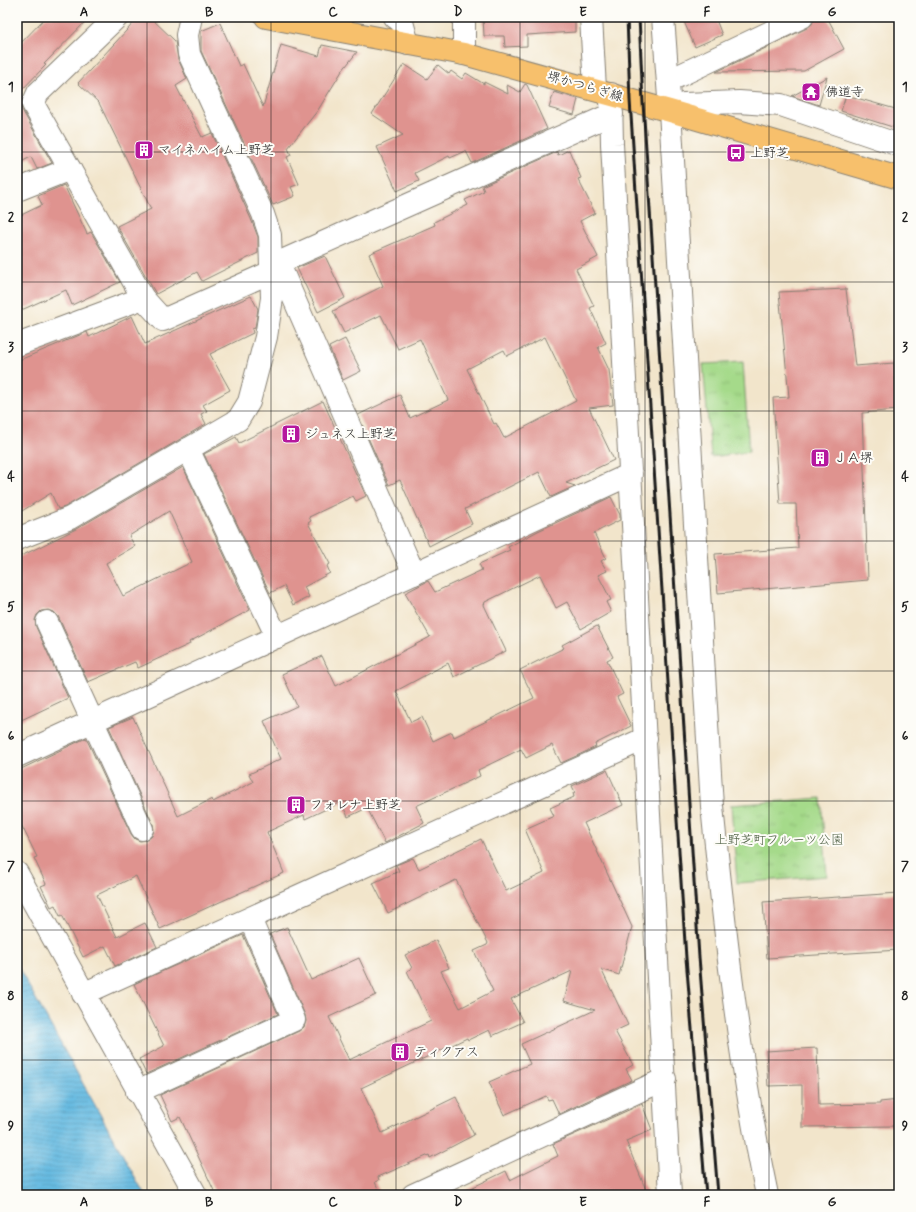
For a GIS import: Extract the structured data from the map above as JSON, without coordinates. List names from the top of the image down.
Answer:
{
  "streets": {
    "main road": ["堺かつらぎ線"]
  },
  "parks": ["上野芝町フルーツ公園"],
  "places": {
    "temple": ["佛道寺"],
    "building": [
      "マイネハイム上野芝",
      "ジュネス上野芝",
      "ＪＡ堺",
      "フォレナ上野芝",
      "ティクアス"
    ],
    "bus stop": ["上野芝"]
  },
  "grid": {
    "columns": [
      "A",
      "B",
      "C",
      "D",
      "E",
      "F",
      "G"
    ],
    "rows": [
      "1",
      "2",
      "3",
      "4",
      "5",
      "6",
      "7",
      "8",
      "9"
    ]
  }
}
